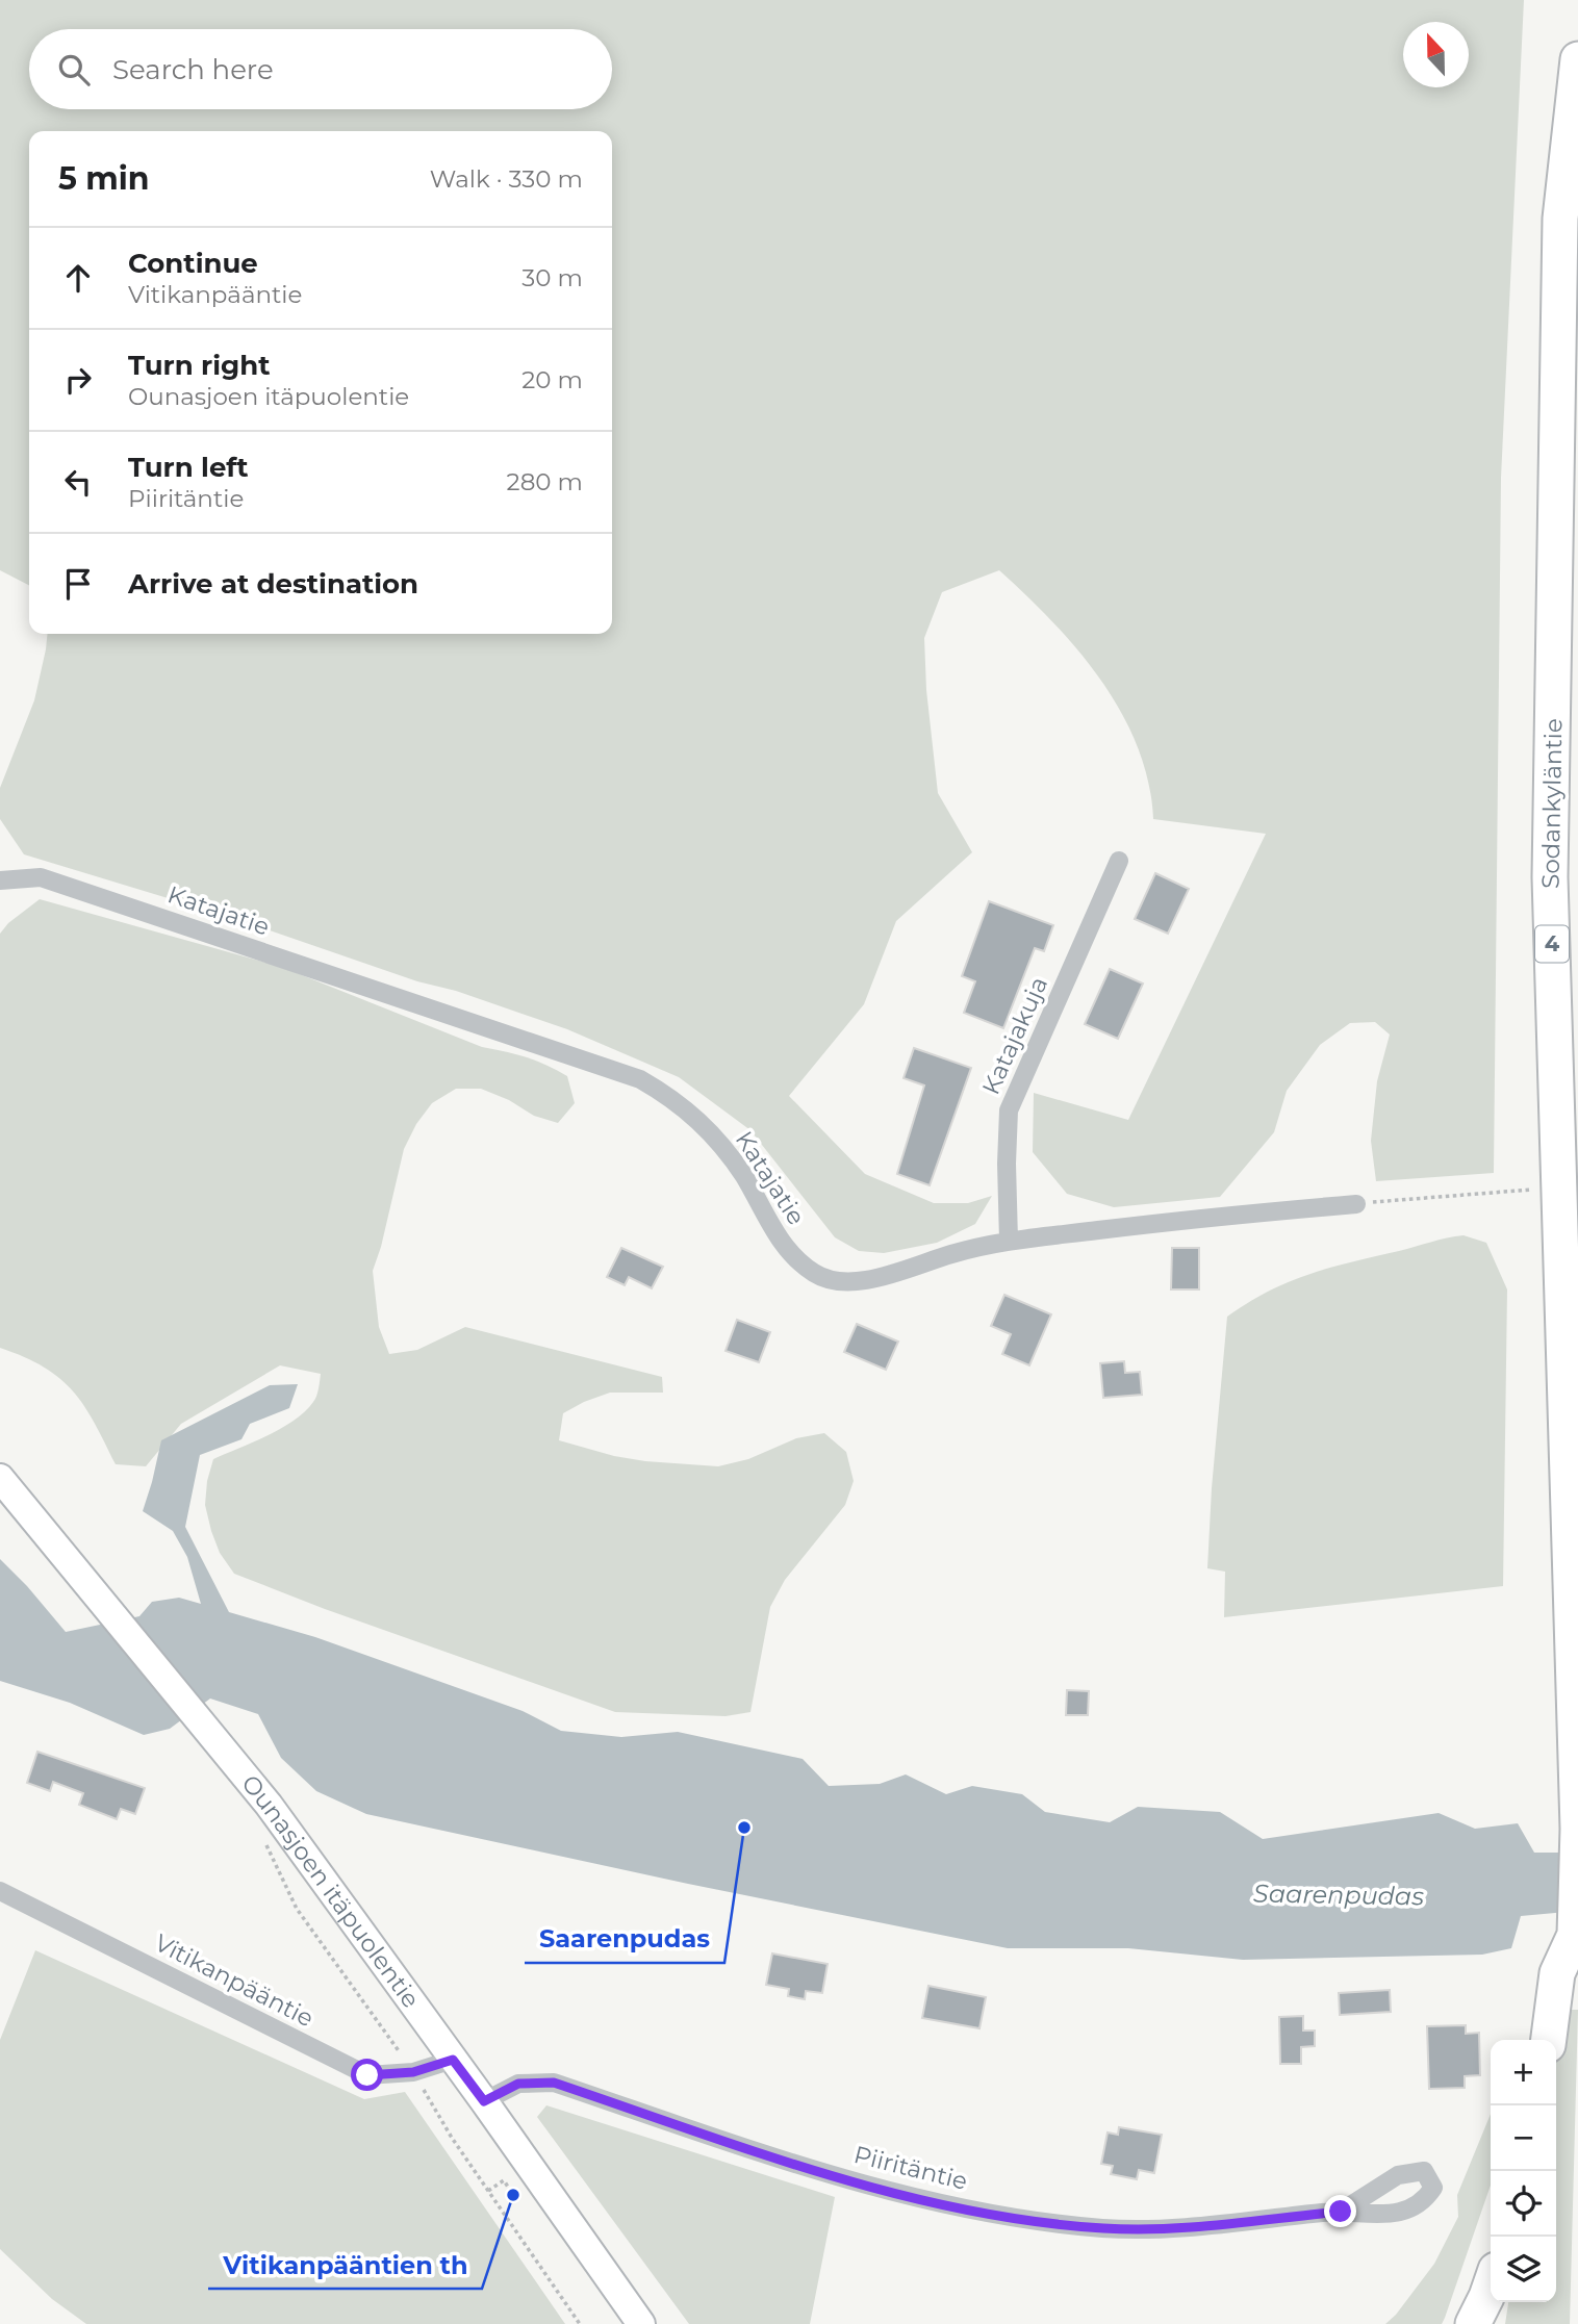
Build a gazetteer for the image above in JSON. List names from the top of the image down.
{
  "streets": {
    "highway": ["Sodankyläntie", "4"],
    "main road": ["Ounasjoen itäpuolentie"],
    "street": [
      "Katajatie",
      "Katajakuja",
      "Vitikanpääntie",
      "Piiritäntie"
    ]
  },
  "crossings": [
    ["Katajatie", "Katajakuja"],
    ["Ounasjoen itäpuolentie", "Vitikanpääntie"],
    ["Ounasjoen itäpuolentie", "Piiritäntie"]
  ],
  "water": ["Saarenpudas"],
  "places": ["Saarenpudas", "Vitikanpääntien th"],
  "north": "top",
  "page": {
    "search": "Search here",
    "heading": ["5 min", "Walk · 330 m"],
    "list": [
      ["Continue", "Vitikanpääntie", "30 m"],
      ["Turn right", "Ounasjoen itäpuolentie", "20 m"],
      ["Turn left", "Piiritäntie", "280 m"],
      "Arrive at destination"
    ],
    "map_buttons": ["+", "−"]
  }
}
